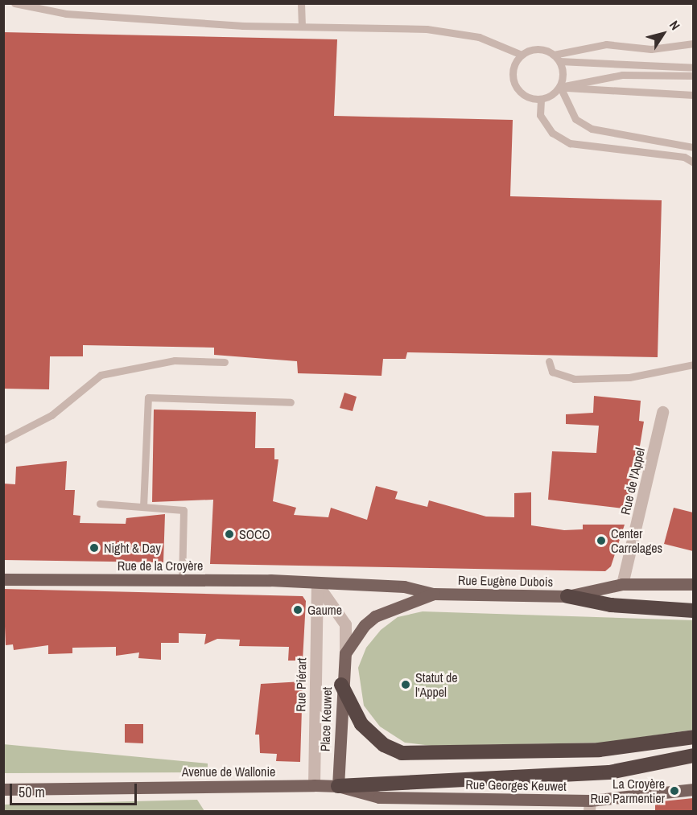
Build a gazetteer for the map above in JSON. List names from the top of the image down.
{
  "streets": {
    "main road": [
      "Rue de la Croyère",
      "Rue Eugène Dubois",
      "Place Keuwet",
      "Avenue de Wallonie",
      "Rue Georges Keuwet"
    ],
    "street": ["Rue de l'Appel", "Rue Piérart"]
  },
  "crossings": [
    ["Rue de l'Appel", "Rue Eugène Dubois"],
    ["Rue de la Croyère", "Rue Eugène Dubois"],
    ["Rue de la Croyère", "Rue Piérart"],
    ["Rue de la Croyère", "Place Keuwet"],
    ["Rue Eugène Dubois", "Rue Piérart"],
    ["Rue Eugène Dubois", "Place Keuwet"],
    ["Rue Piérart", "Place Keuwet"],
    ["Rue Piérart", "Avenue de Wallonie"],
    ["Place Keuwet", "Avenue de Wallonie"],
    ["Place Keuwet", "Rue Georges Keuwet"],
    ["Avenue de Wallonie", "Rue Georges Keuwet"]
  ],
  "places": [
    "SOCO",
    "Center Carrelages",
    "Night & Day",
    "Gaume",
    "Statut de l'Appel",
    "La Croyère Rue Parmentier"
  ],
  "scale_bar": "50 m",
  "north": "top right"
}
